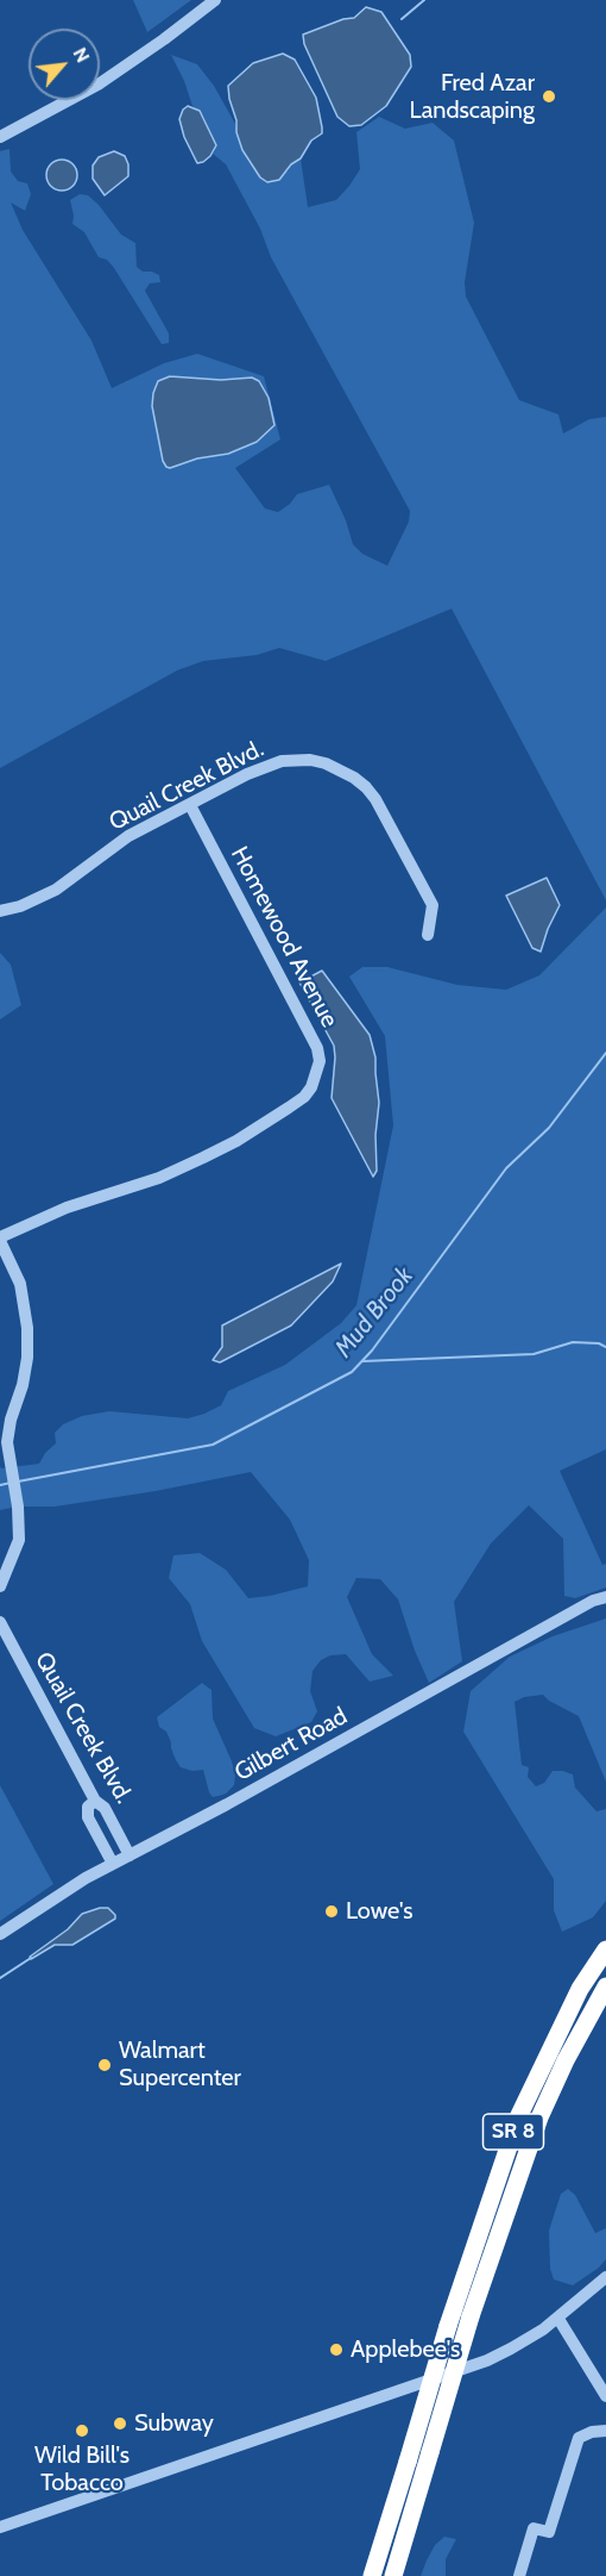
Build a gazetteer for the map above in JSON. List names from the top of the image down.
{
  "streets": {
    "highway": ["SR 8"],
    "street": ["Quail Creek Blvd.", "Homewood Avenue", "Gilbert Road"]
  },
  "crossings": [
    ["Quail Creek Blvd.", "Homewood Avenue"],
    ["Quail Creek Blvd.", "Gilbert Road"]
  ],
  "water": ["Mud Brook"],
  "places": [
    "Fred Azar Landscaping",
    "Lowe's",
    "Walmart Supercenter",
    "Applebee's",
    "Subway",
    "Wild Bill's Tobacco"
  ],
  "north": "top right"
}
